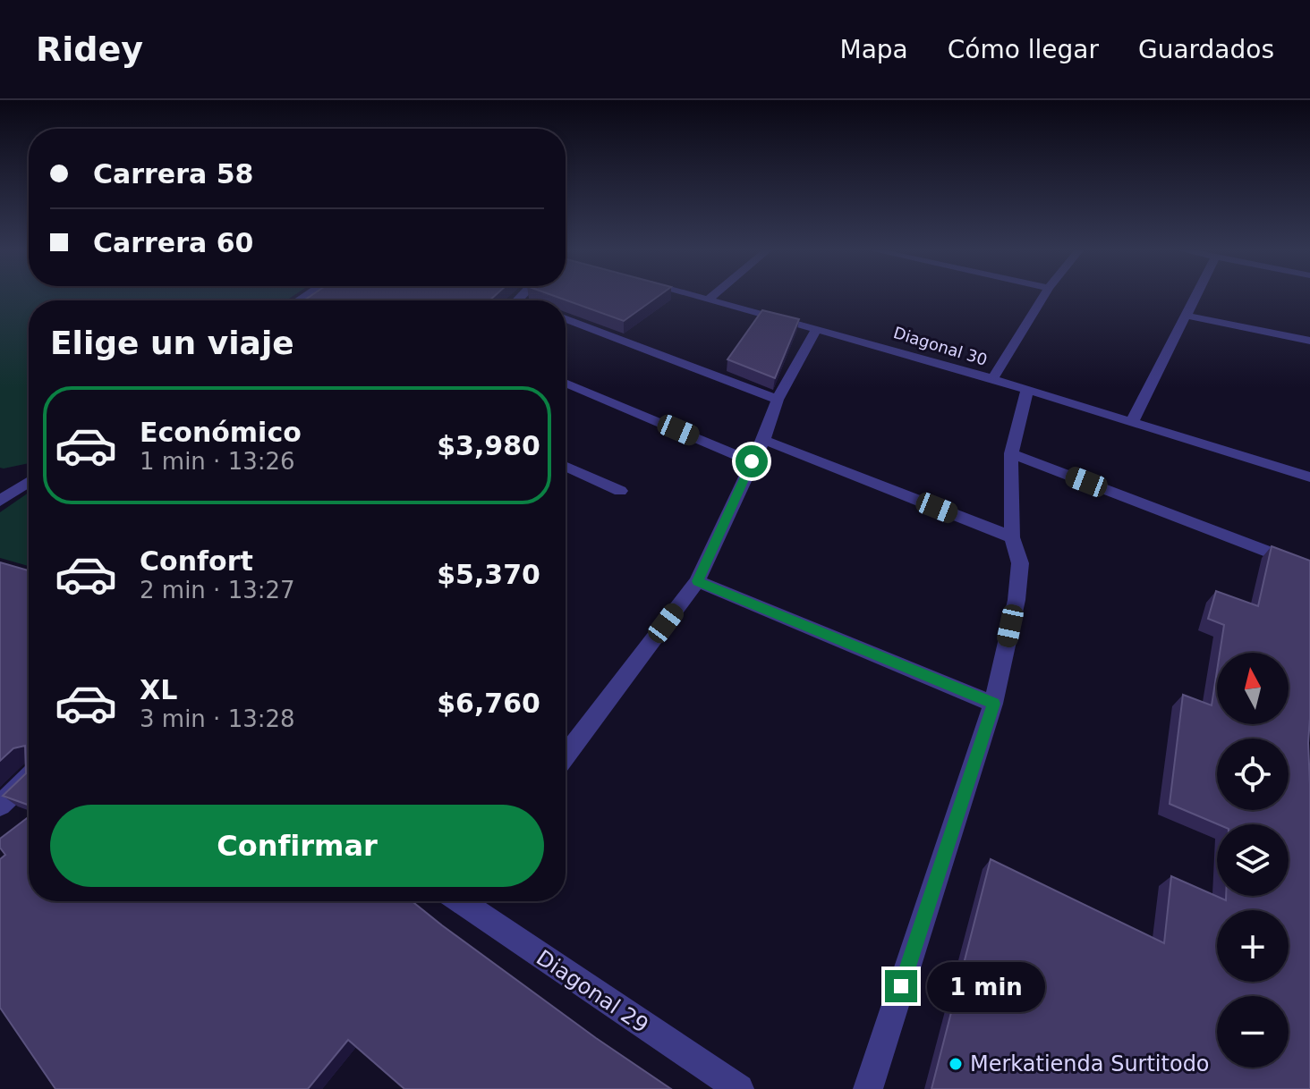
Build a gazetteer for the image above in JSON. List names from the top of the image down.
{
  "streets": {
    "street": ["Diagonal 30", "Diagonal 29"]
  },
  "places": ["Merkatienda Surtitodo"],
  "north": "top",
  "page": {
    "header": "Ridey",
    "nav": ["Mapa", "Cómo llegar", "Guardados"],
    "banner": ["Carrera 58", "Carrera 60"],
    "heading": "Elige un viaje",
    "list": [
      {
        "name": "Económico",
        "note": "1 min · 13:26",
        "value": "$3,980"
      },
      {
        "name": "Confort",
        "note": "2 min · 13:27",
        "value": "$5,370"
      },
      {
        "name": "XL",
        "note": "3 min · 13:28",
        "value": "$6,760"
      }
    ],
    "map_buttons": ["+", "−"],
    "buttons": "Confirmar",
    "bubble": "1 min"
  }
}
